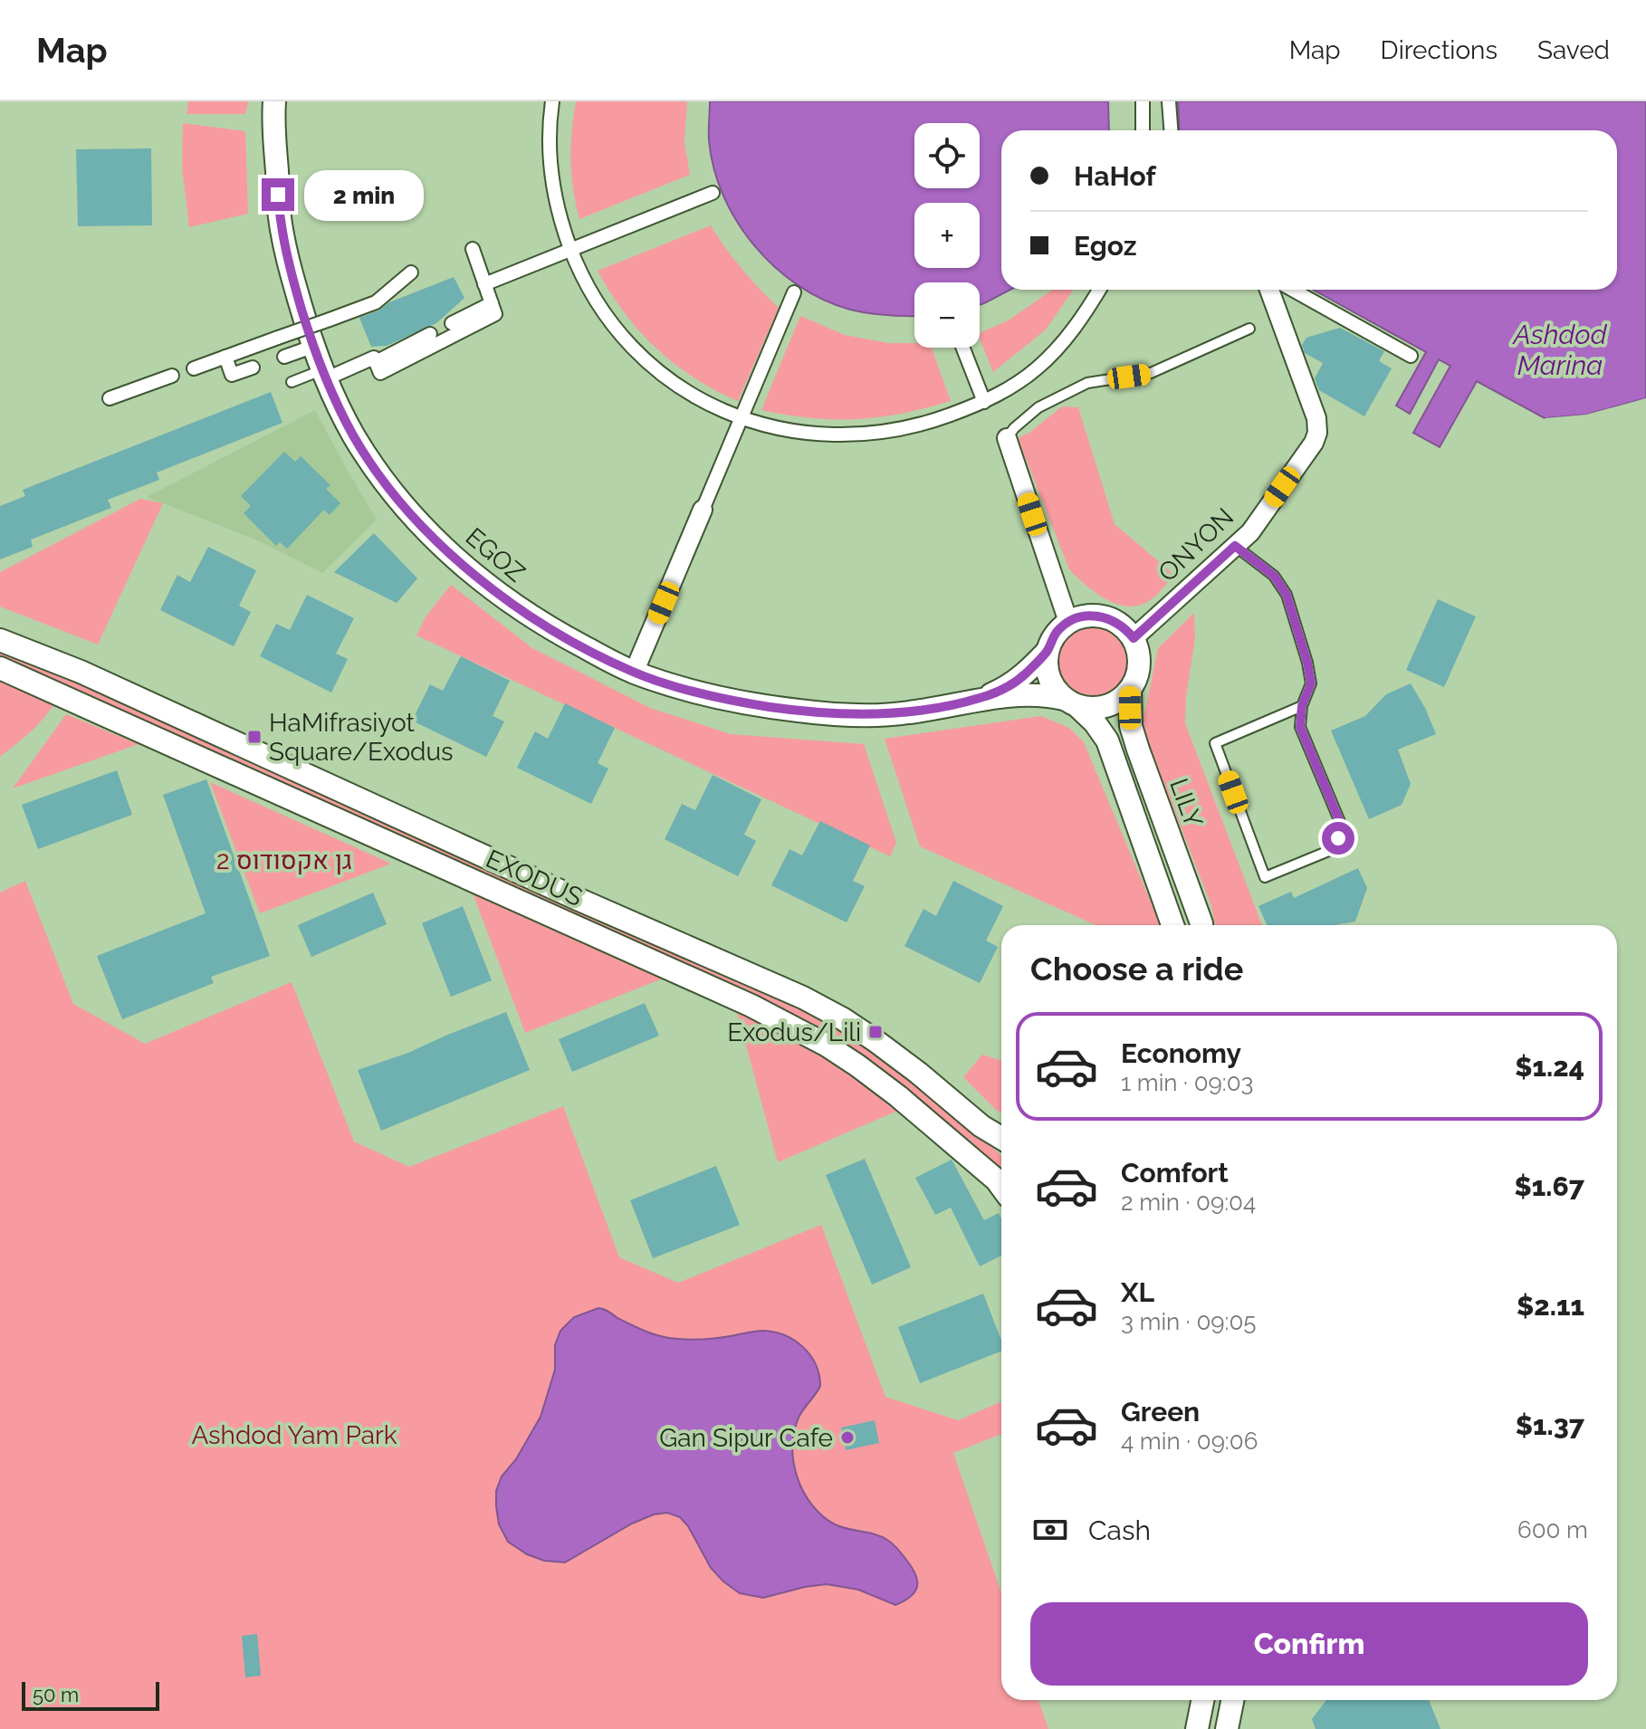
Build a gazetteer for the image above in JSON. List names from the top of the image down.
{
  "streets": {
    "street": [
      "ONYON",
      "EGOZ",
      "LILY",
      "EXODUS"
    ]
  },
  "crossings": [
    ["ONYON", "EGOZ"],
    ["ONYON", "LILY"],
    ["EGOZ", "LILY"]
  ],
  "water": ["Ashdod Marina"],
  "parks": ["גן אקסודוס 2", "Ashdod Yam Park"],
  "places": {
    "transit": ["HaMifrasiyot Square/Exodus", "Exodus/Lili"],
    "other": ["Gan Sipur Cafe"]
  },
  "scale_bar": "50 m",
  "page": {
    "header": "Map",
    "nav": ["Map", "Directions", "Saved"],
    "map_buttons": ["+", "−"],
    "banner": ["HaHof", "Egoz"],
    "bubble": "2 min",
    "heading": "Choose a ride",
    "list": [
      {
        "name": "Economy",
        "note": "1 min · 09:03",
        "value": "$1.24"
      },
      {
        "name": "Comfort",
        "note": "2 min · 09:04",
        "value": "$1.67"
      },
      {
        "name": "XL",
        "note": "3 min · 09:05",
        "value": "$2.11"
      },
      {
        "name": "Green",
        "note": "4 min · 09:06",
        "value": "$1.37"
      }
    ],
    "pay": ["Cash", "600 m"],
    "buttons": "Confirm",
    "scale": "50 m"
  }
}
